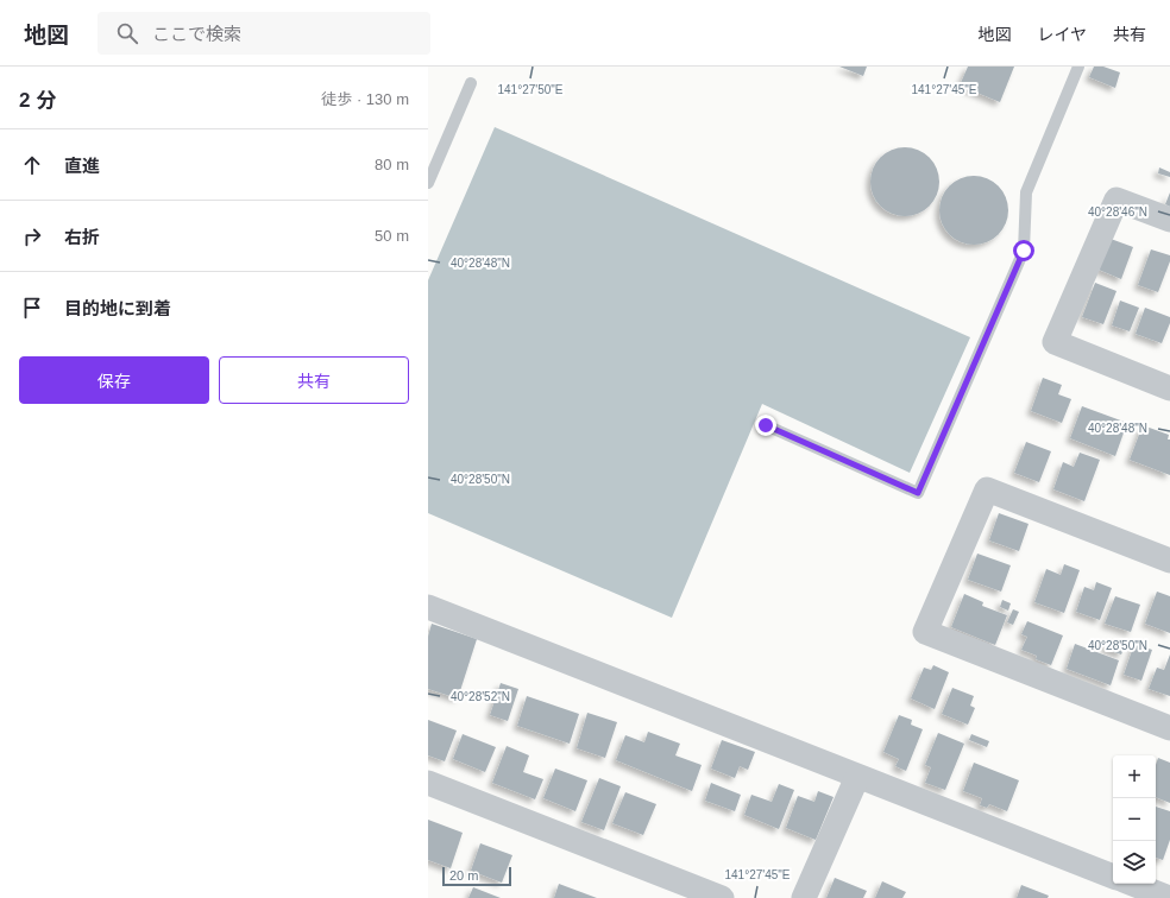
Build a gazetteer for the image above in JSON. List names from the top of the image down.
{
  "scale_bar": "20 m",
  "page": {
    "header": "地図",
    "search": "ここで検索",
    "nav": ["地図", "レイヤ", "共有"],
    "heading": ["2 分", "徒歩 · 130 m"],
    "list": [
      ["直進", "80 m"],
      ["右折", "50 m"],
      "目的地に到着"
    ],
    "buttons": ["保存", "共有"],
    "map_buttons": ["+", "−"],
    "scale": "20 m"
  },
  "coordinates": [
    "141°27'50\"E",
    "141°27'45\"E",
    "40°28'46\"N",
    "40°28'48\"N",
    "40°28'50\"N",
    "40°28'52\"N"
  ]
}
